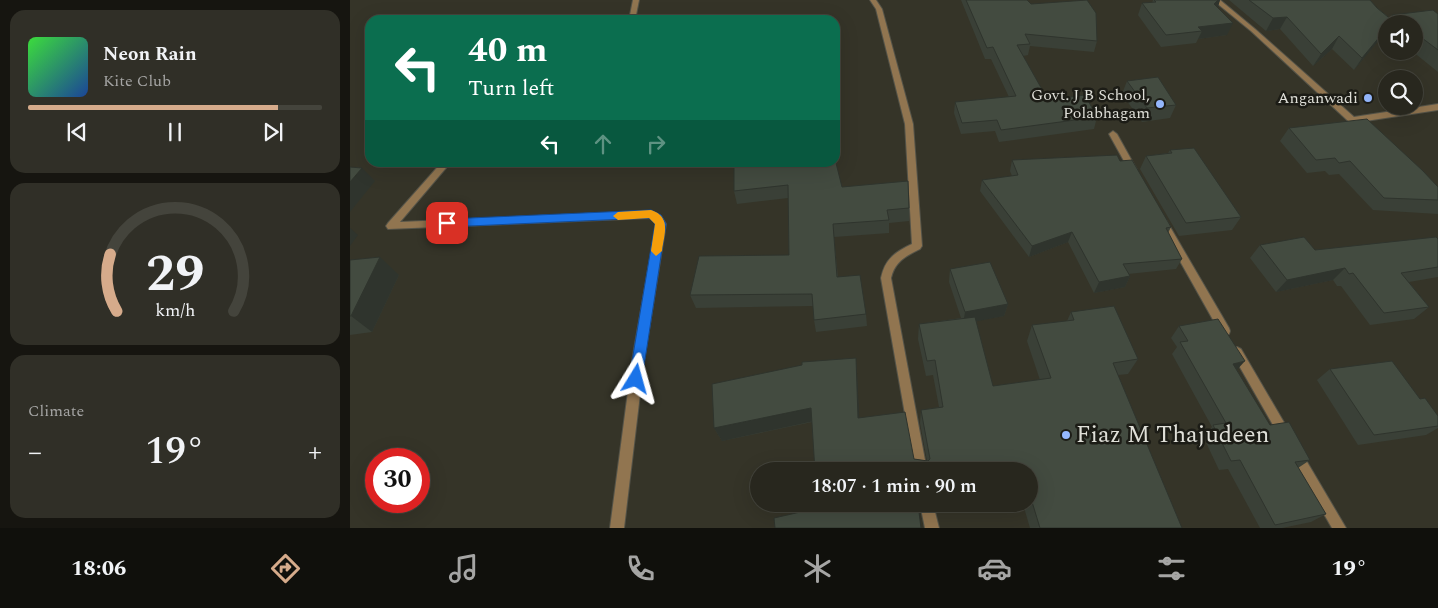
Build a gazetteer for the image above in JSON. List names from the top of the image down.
{
  "places": ["Anganwadi", "Govt. J B School, Polabhagam", "Fiaz M Thajudeen"],
  "page": {
    "turn": ["40 m", "Turn left"],
    "song": ["Neon Rain", "Kite Club"],
    "tile": "Climate",
    "heat": ["−", "19°", "+"],
    "limit": "30",
    "trip": "18:07 · 1 min · 90 m",
    "tabs": ["18:06", "19°"],
    "gauge": ["29", "km/h"]
  }
}
